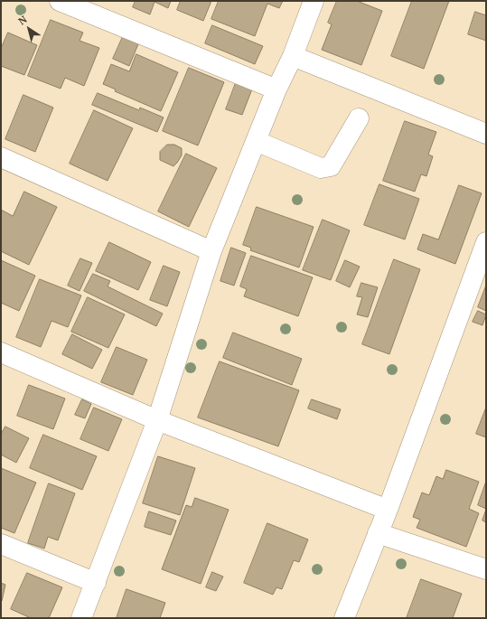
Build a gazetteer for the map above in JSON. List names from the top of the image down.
{
  "north": "top left"
}
